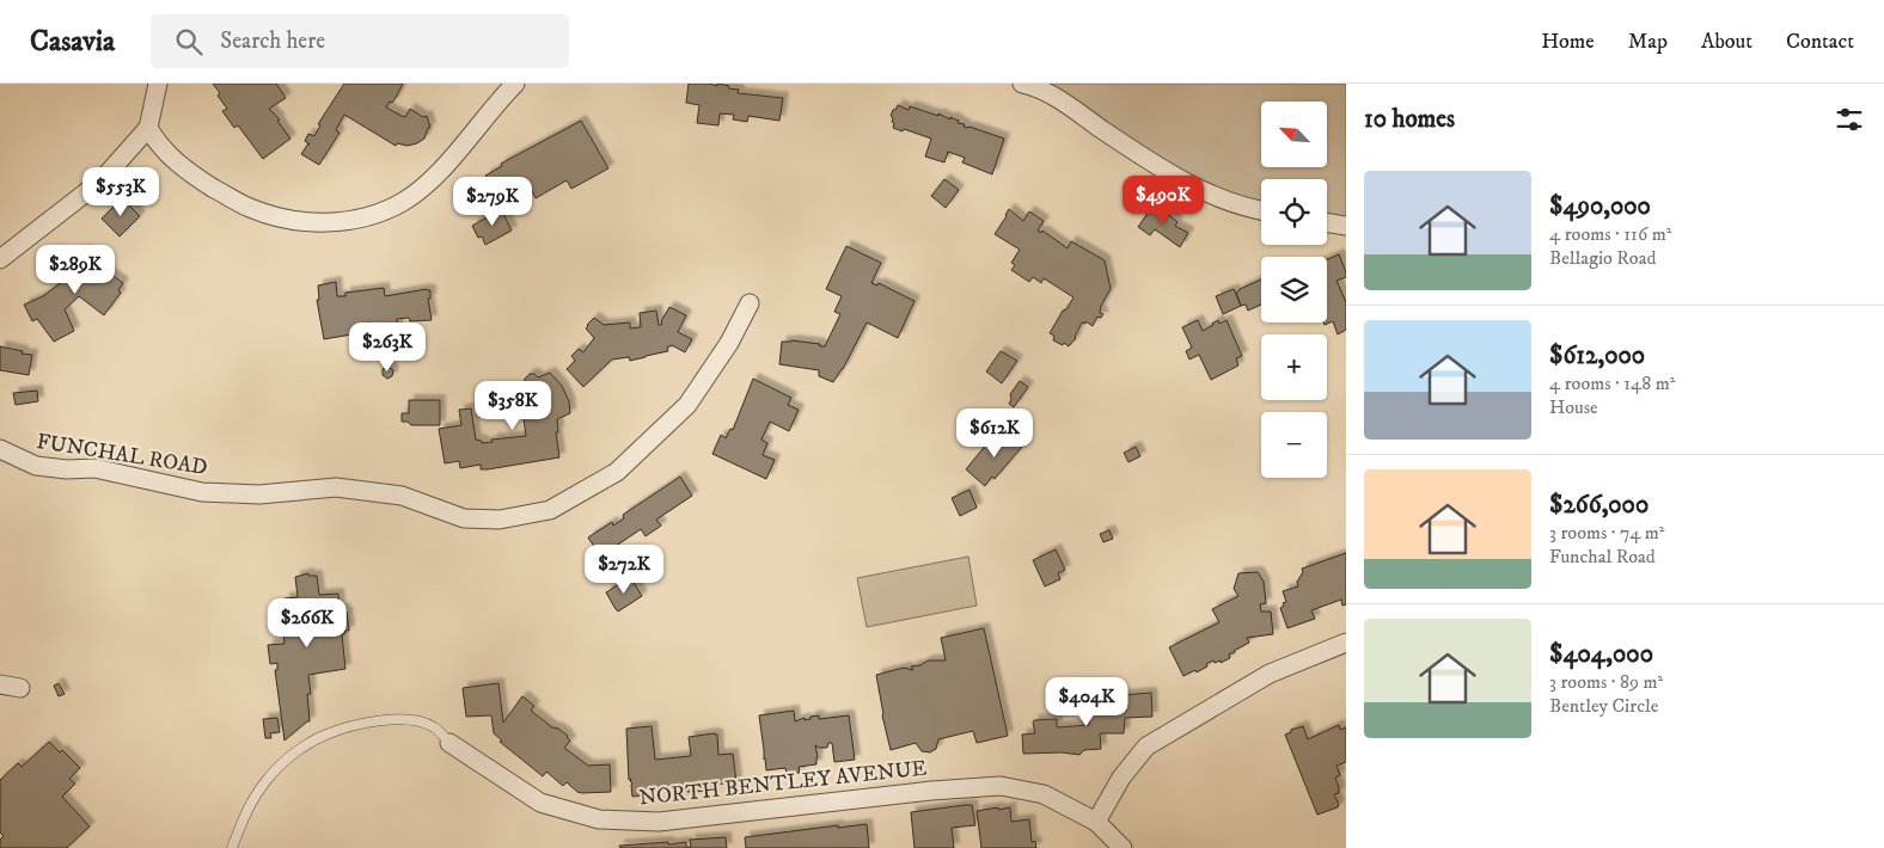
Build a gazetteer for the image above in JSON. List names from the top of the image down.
{
  "streets": {
    "street": ["FUNCHAL ROAD", "NORTH BENTLEY AVENUE"]
  },
  "north": "top left",
  "page": {
    "header": "Casavia",
    "search": "Search here",
    "nav": [
      "Home",
      "Map",
      "About",
      "Contact"
    ],
    "heading": "10 homes",
    "map_buttons": ["+", "−"],
    "list": [
      {
        "name": "$490,000",
        "note": "4 rooms · 116 m² · Bellagio Road"
      },
      {
        "name": "$612,000",
        "note": "4 rooms · 148 m² · House"
      },
      {
        "name": "$266,000",
        "note": "3 rooms · 74 m² · Funchal Road"
      },
      {
        "name": "$404,000",
        "note": "3 rooms · 89 m² · Bentley Circle"
      }
    ],
    "price": [
      "$553K",
      "$490K",
      "$279K",
      "$289K",
      "$263K",
      "$358K",
      "$612K",
      "$272K",
      "$266K",
      "$404K"
    ]
  }
}
